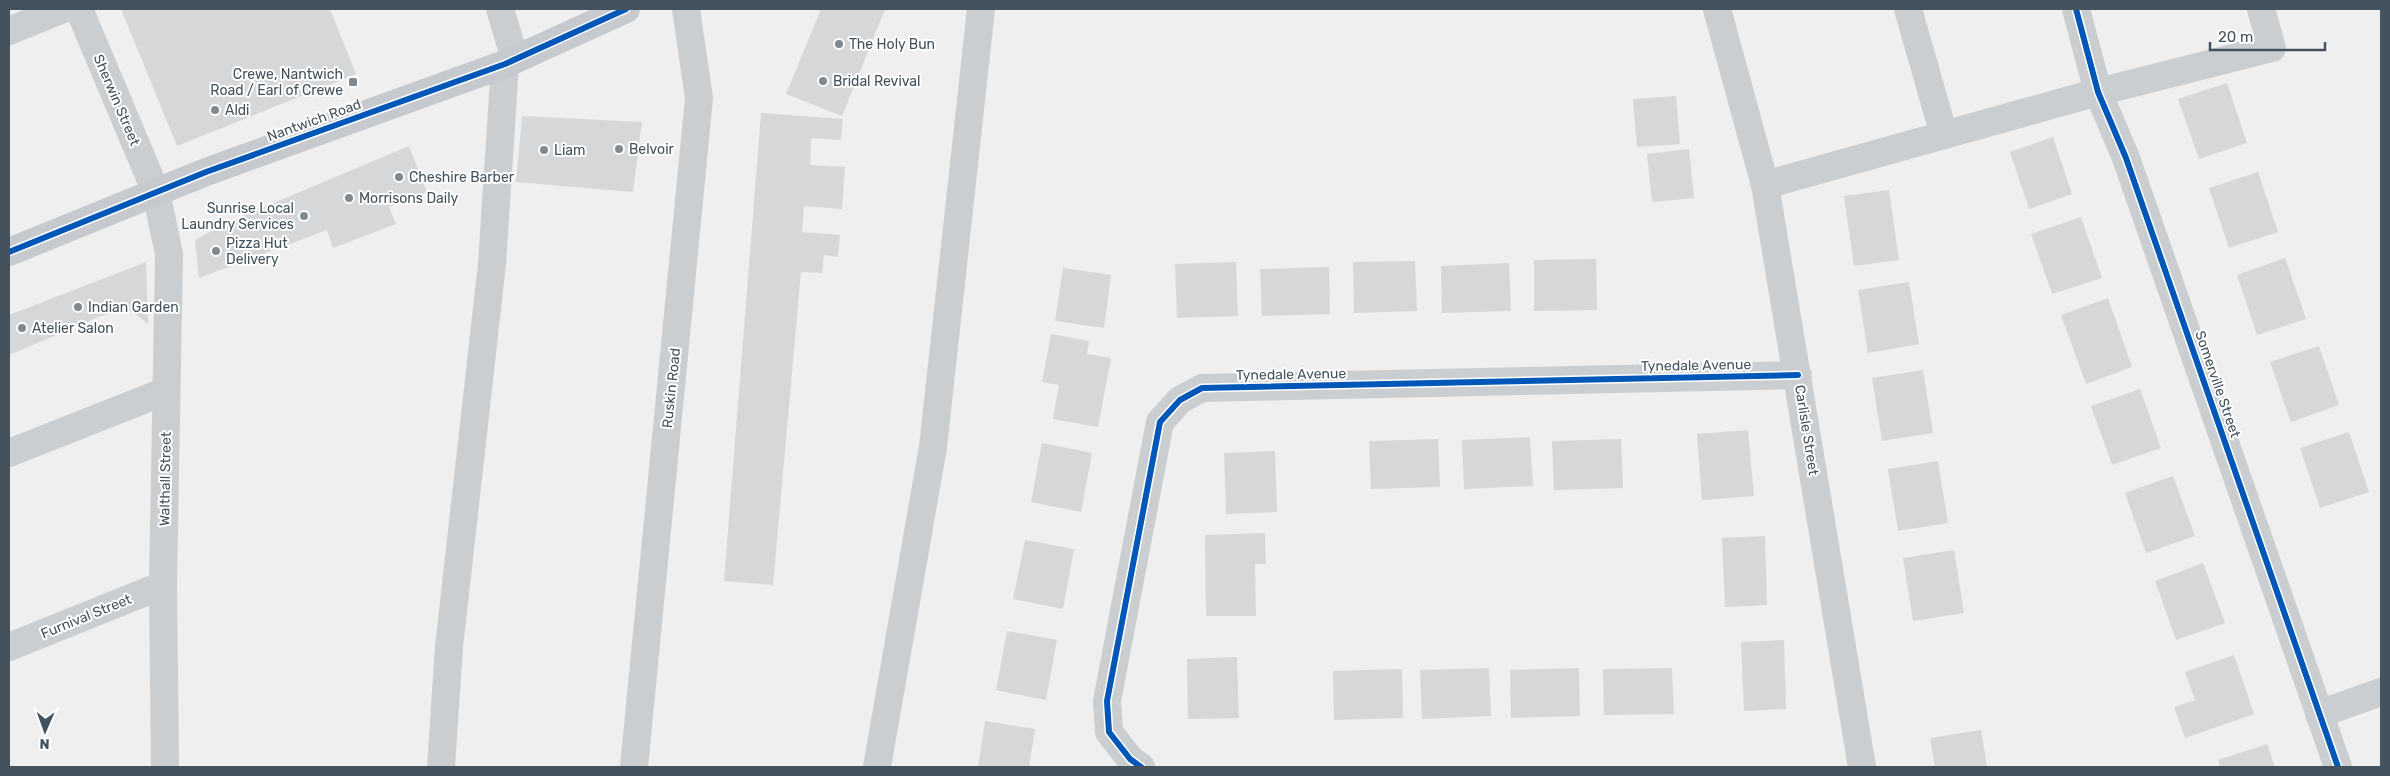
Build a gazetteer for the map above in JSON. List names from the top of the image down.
{
  "streets": {
    "main road": ["Nantwich Road"],
    "street": [
      "Sherwin Street",
      "Tynedale Avenue",
      "Somerville Street",
      "Ruskin Road",
      "Carlisle Street",
      "Walthall Street",
      "Furnival Street"
    ]
  },
  "crossings": [
    ["Sherwin Street", "Nantwich Road"],
    ["Sherwin Street", "Walthall Street"],
    ["Nantwich Road", "Walthall Street"],
    ["Tynedale Avenue", "Carlisle Street"],
    ["Walthall Street", "Furnival Street"]
  ],
  "places": {
    "other": [
      "The Holy Bun",
      "Bridal Revival",
      "Aldi",
      "Belvoir",
      "Liam",
      "Cheshire Barber",
      "Morrisons Daily",
      "Sunrise Local Laundry Services",
      "Pizza Hut Delivery",
      "Indian Garden",
      "Atelier Salon"
    ],
    "transit": ["Crewe, Nantwich Road / Earl of Crewe"]
  },
  "scale_bar": "20 m",
  "north": "bottom"
}
